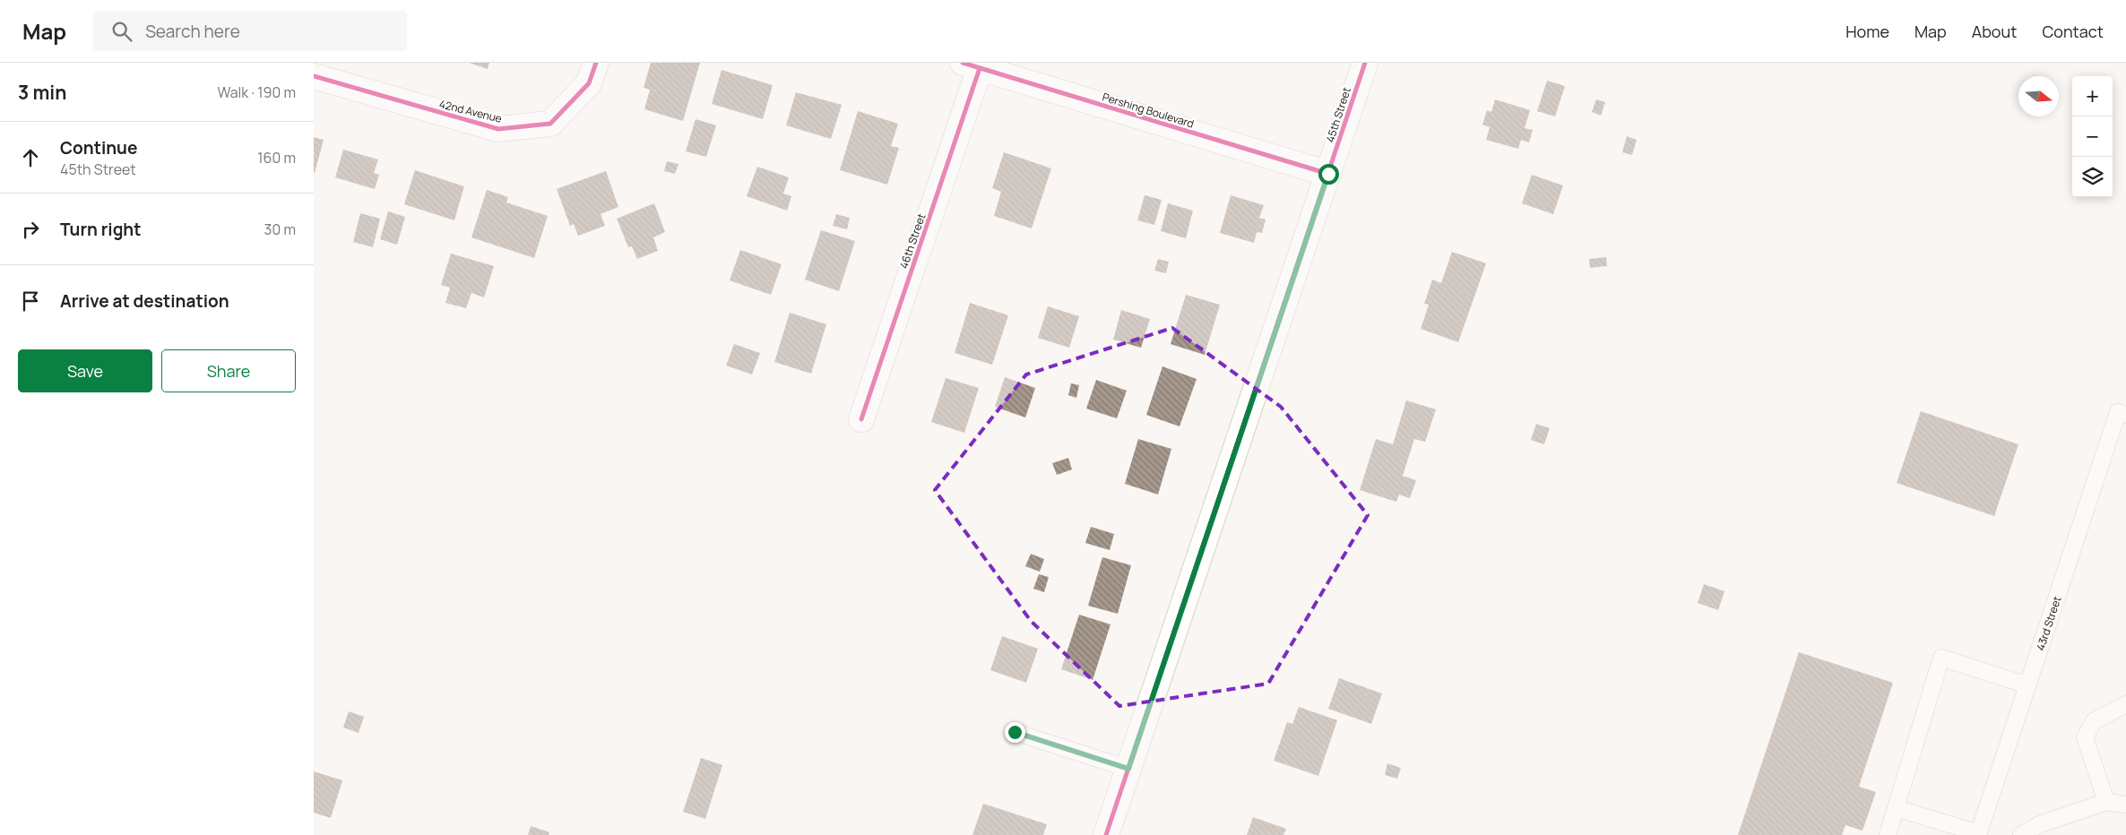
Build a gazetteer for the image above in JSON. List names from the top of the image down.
{
  "streets": {
    "street": [
      "Pershing Boulevard",
      "42nd Avenue",
      "45th Street",
      "46th Street"
    ],
    "lane": ["43rd Street"]
  },
  "crossings": [
    ["Pershing Boulevard", "45th Street"],
    ["Pershing Boulevard", "46th Street"]
  ],
  "north": "right",
  "page": {
    "header": "Map",
    "search": "Search here",
    "nav": [
      "Home",
      "Map",
      "About",
      "Contact"
    ],
    "heading": ["3 min", "Walk · 190 m"],
    "map_buttons": ["+", "−"],
    "list": [
      ["Continue", "45th Street", "160 m"],
      ["Turn right", "30 m"],
      "Arrive at destination"
    ],
    "buttons": ["Save", "Share"]
  }
}
